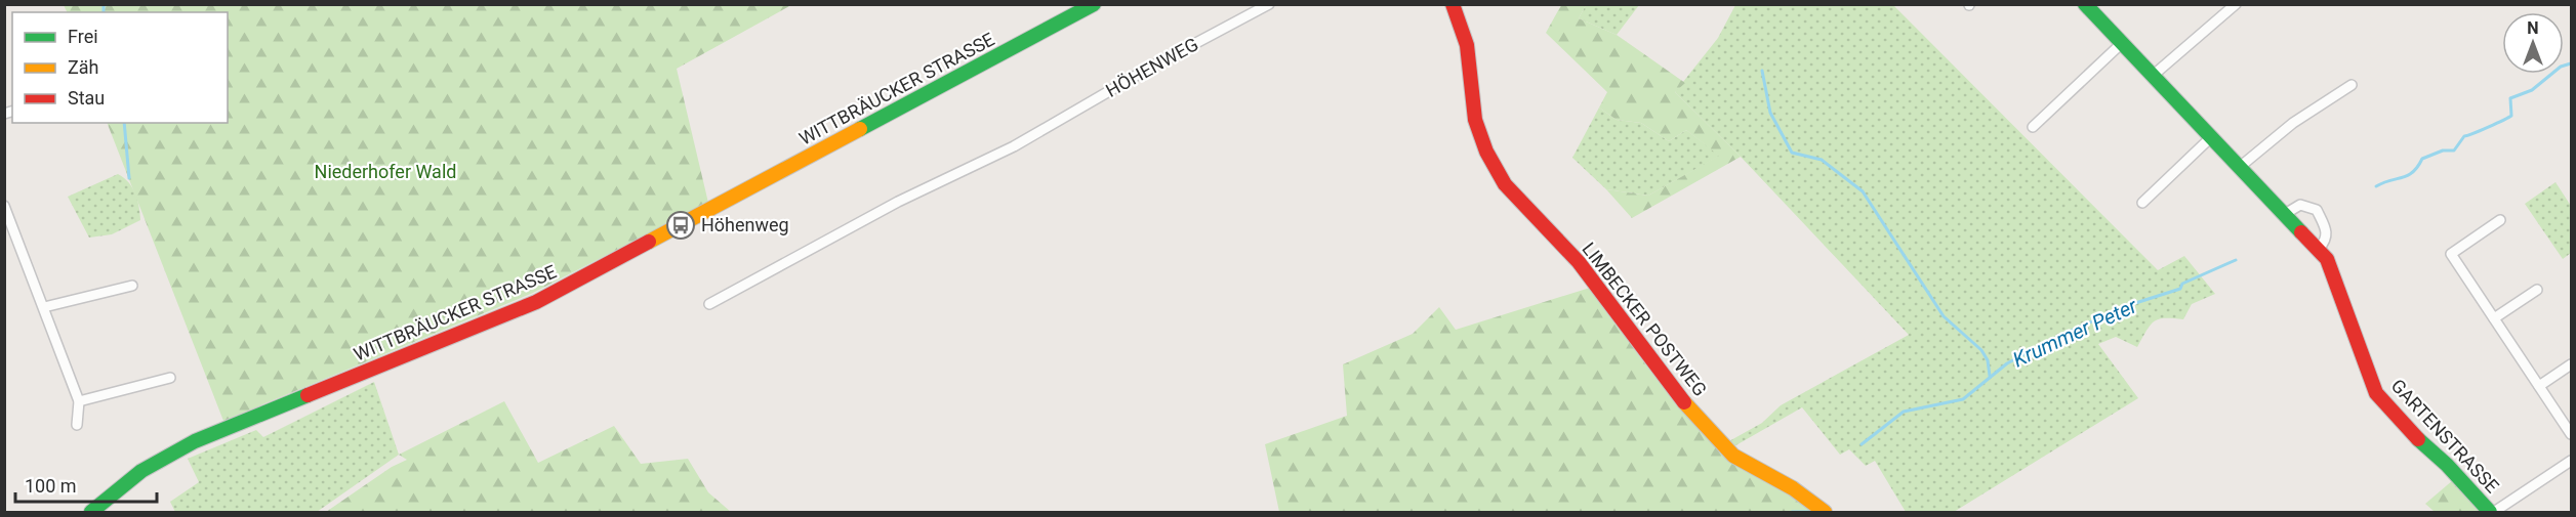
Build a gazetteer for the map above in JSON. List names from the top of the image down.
{
  "streets": {
    "street": [
      "HÖHENWEG",
      "WITTBRÄUCKER STRASSE",
      "LIMBECKER POSTWEG",
      "GARTENSTRASSE"
    ]
  },
  "water": ["Krummer Peter"],
  "parks": ["Niederhofer Wald"],
  "places": {
    "bus stop": ["Höhenweg"]
  },
  "legend": ["Frei", "Zäh", "Stau"],
  "scale_bar": "100 m",
  "north": "top"
}
